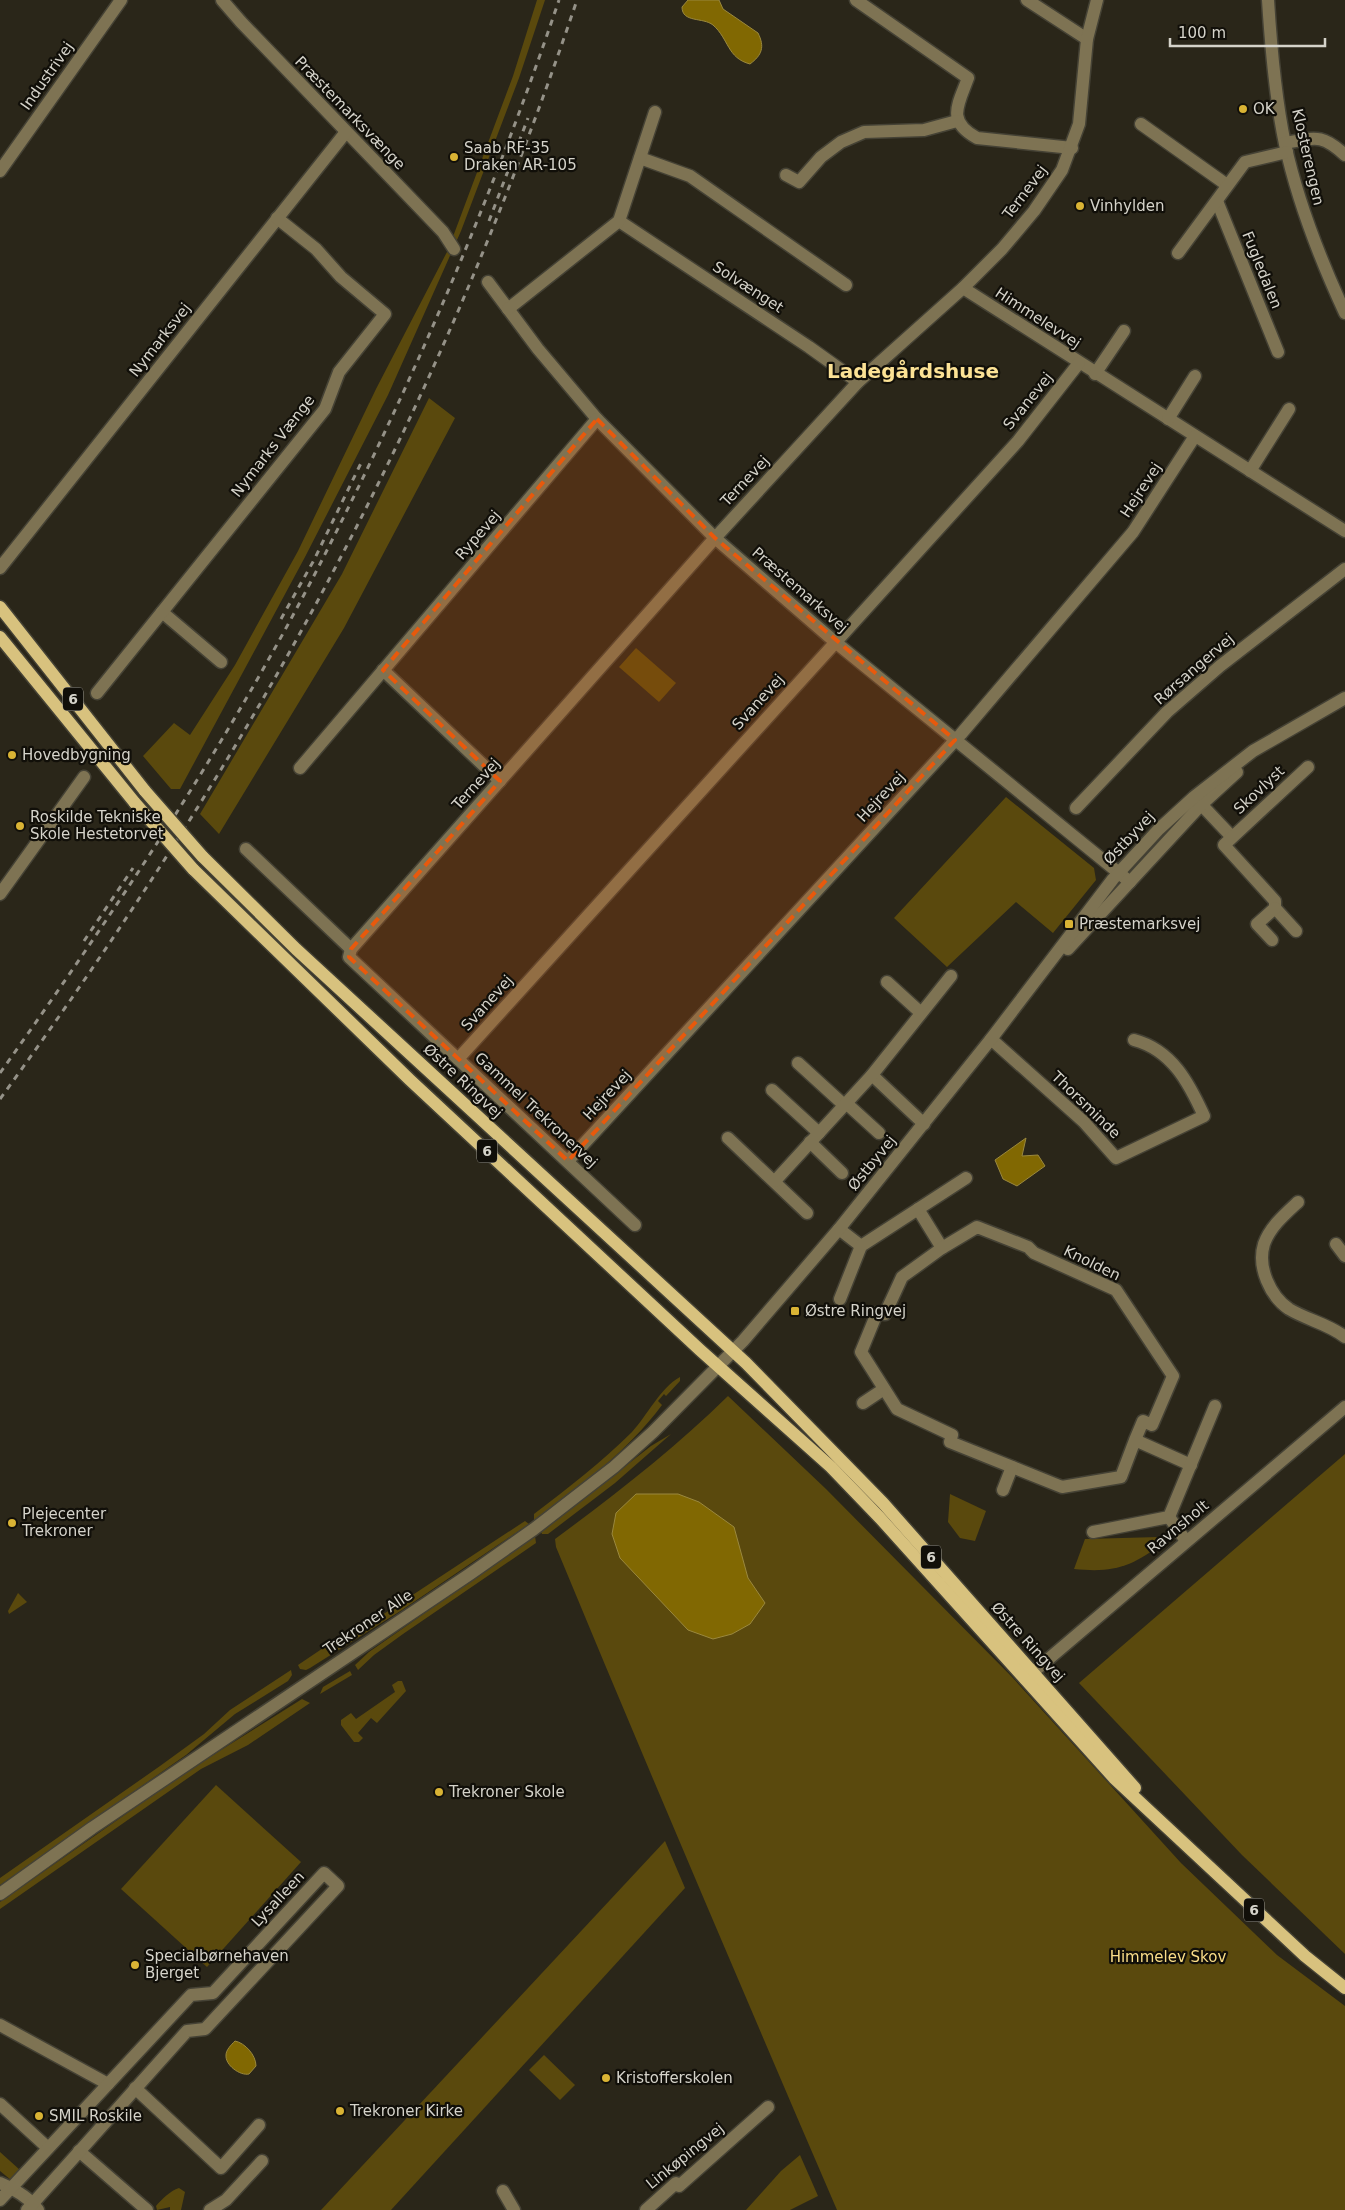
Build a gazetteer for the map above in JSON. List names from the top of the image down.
{
  "streets": {
    "main road": ["6", "Østre Ringvej"],
    "street": [
      "Industrivej",
      "Præstemarksvænge",
      "Klosterengen",
      "Ternevej",
      "Fugledalen",
      "Solvænget",
      "Himmelevvej",
      "Nymarksvej",
      "Svanevej",
      "Nymarks Vænge",
      "Hejrevej",
      "Rypevej",
      "Præstemarksvej",
      "Rørsangervej",
      "Skovlyst",
      "Østbyvej",
      "Thorsminde",
      "Gammel Trekronervej",
      "Knolden",
      "Ravnsholt",
      "Trekroner Alle",
      "Lysalleen",
      "Linkøpingvej"
    ]
  },
  "crossings": [
    ["Præstemarksvænge", "Nymarksvej"],
    ["Ternevej", "Solvænget"],
    ["Ternevej", "Himmelevvej"],
    ["Ternevej", "Præstemarksvej"],
    ["Ternevej", "Gammel Trekronervej"],
    ["Himmelevvej", "Svanevej"],
    ["Himmelevvej", "Hejrevej"],
    ["Nymarksvej", "Nymarks Vænge"],
    ["Svanevej", "Præstemarksvej"],
    ["Svanevej", "Gammel Trekronervej"],
    ["Hejrevej", "Præstemarksvej"],
    ["Hejrevej", "Gammel Trekronervej"],
    ["Rypevej", "Præstemarksvej"],
    ["Præstemarksvej", "Østbyvej"],
    ["Skovlyst", "Østbyvej"],
    ["Østbyvej", "Østre Ringvej"],
    ["Østbyvej", "Thorsminde"],
    ["Østbyvej", "Trekroner Alle"],
    ["Østre Ringvej", "Ravnsholt"],
    ["Østre Ringvej", "Trekroner Alle"]
  ],
  "districts": ["Ladegårdshuse"],
  "parks": ["Himmelev Skov"],
  "places": {
    "other": [
      "OK",
      "Saab RF-35 Draken AR-105",
      "Vinhylden",
      "Hovedbygning",
      "Roskilde Tekniske Skole Hestetorvet",
      "Plejecenter Trekroner",
      "Trekroner Skole",
      "Specialbørnehaven Bjerget",
      "Kristofferskolen",
      "Trekroner Kirke",
      "SMIL Roskile"
    ],
    "transit": ["Præstemarksvej", "Østre Ringvej"]
  },
  "scale_bar": "100 m"
}
